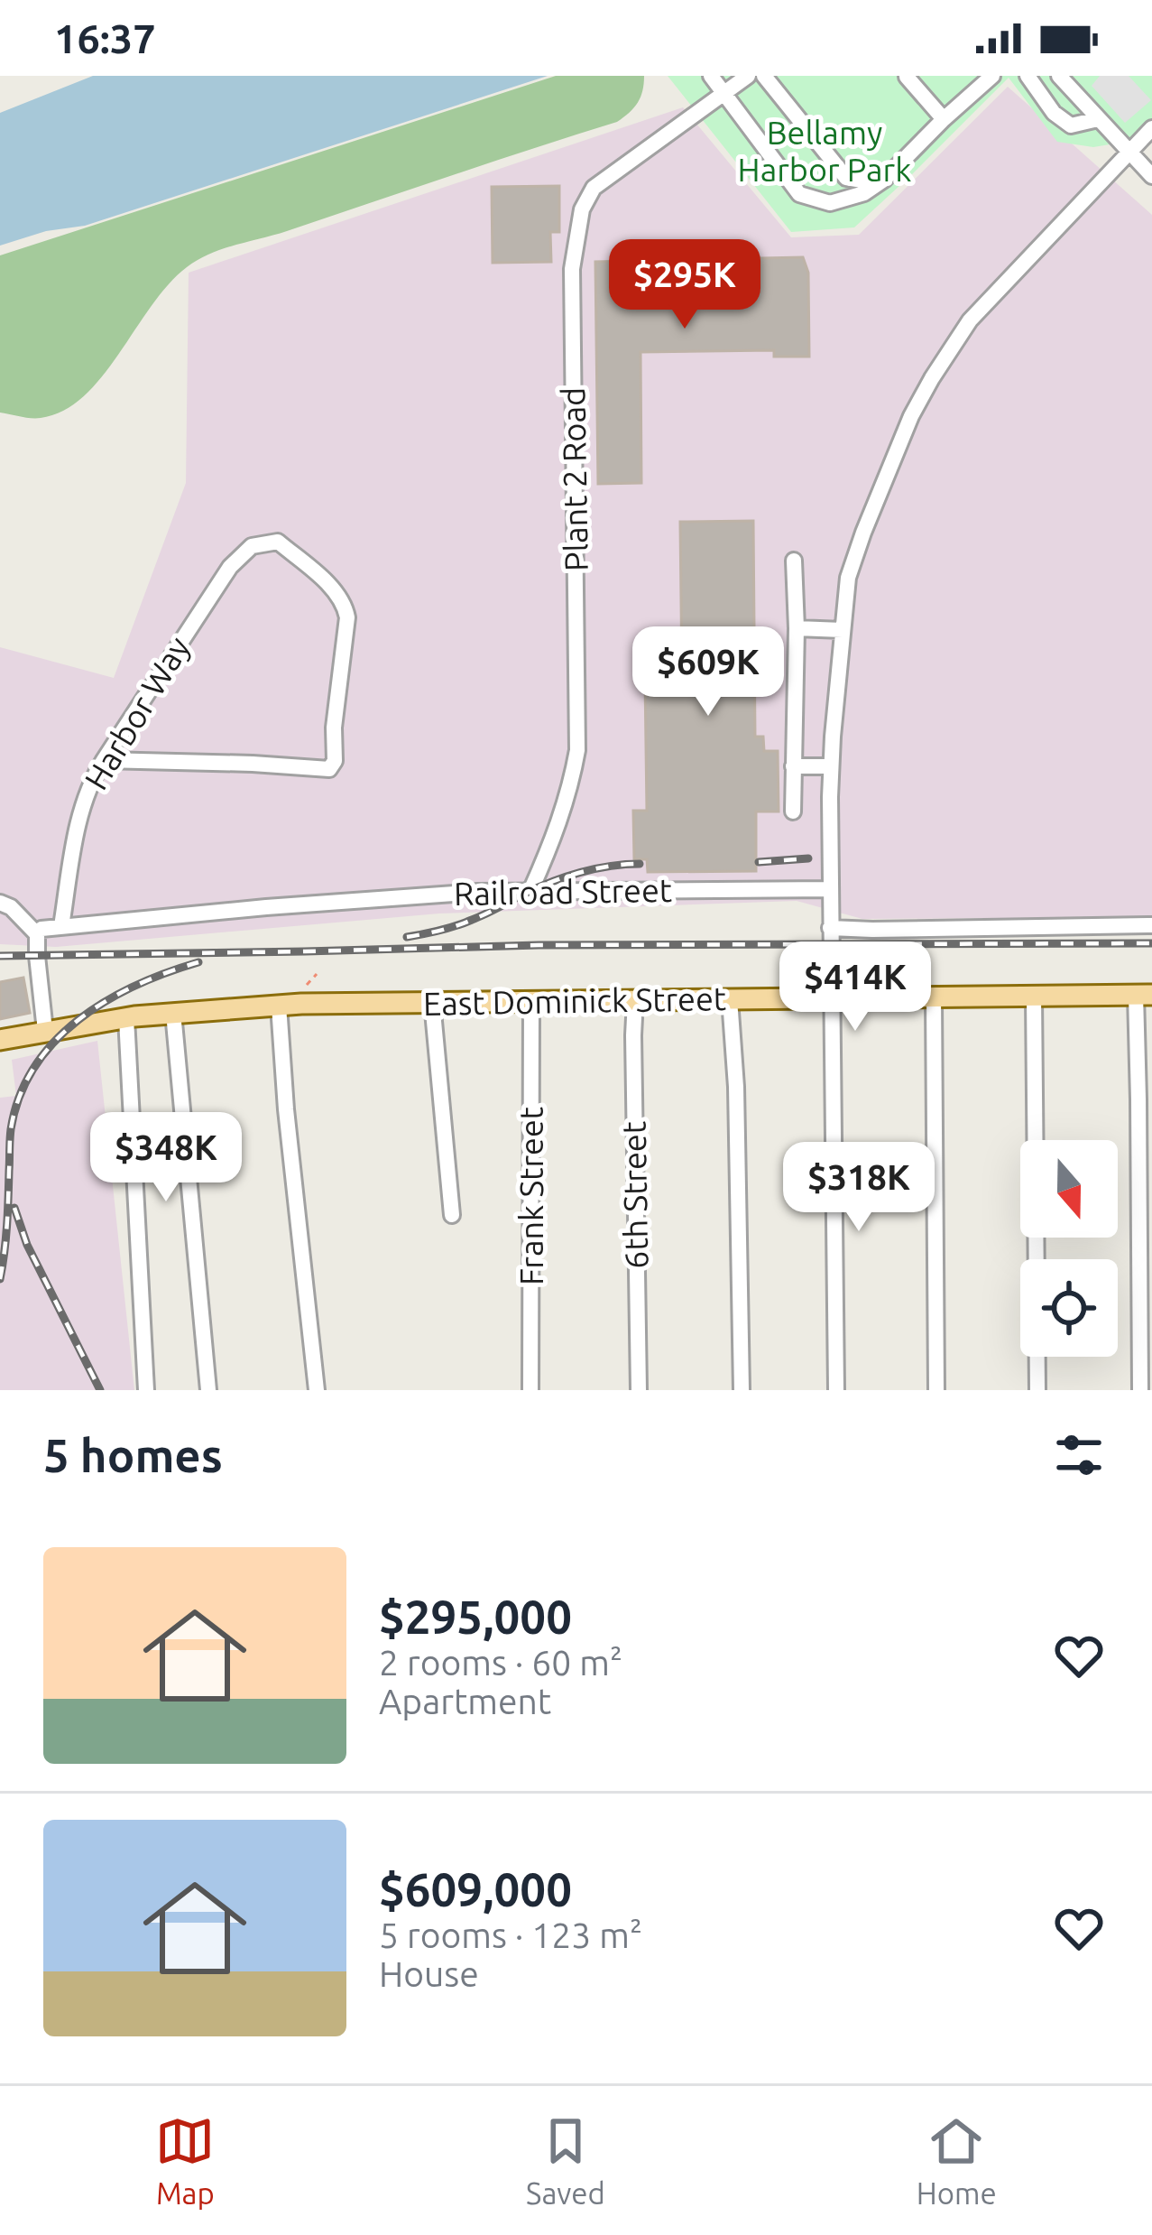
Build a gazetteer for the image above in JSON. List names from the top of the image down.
{
  "streets": {
    "main road": ["East Dominick Street"],
    "street": [
      "Plant 2 Road",
      "Harbor Way",
      "Railroad Street",
      "6th Street",
      "Frank Street"
    ]
  },
  "crossings": [
    ["Plant 2 Road", "Railroad Street"],
    ["Harbor Way", "Railroad Street"],
    ["East Dominick Street", "6th Street"],
    ["East Dominick Street", "Frank Street"]
  ],
  "parks": ["Bellamy Harbor Park"],
  "north": "bottom",
  "page": {
    "status": "16:37",
    "price": [
      "$295K",
      "$609K",
      "$414K",
      "$348K",
      "$318K"
    ],
    "heading": "5 homes",
    "list": [
      {
        "name": "$295,000",
        "note": "2 rooms · 60 m² · Apartment"
      },
      {
        "name": "$609,000",
        "note": "5 rooms · 123 m² · House"
      }
    ],
    "tabs": ["Map", "Saved", "Home"]
  }
}
